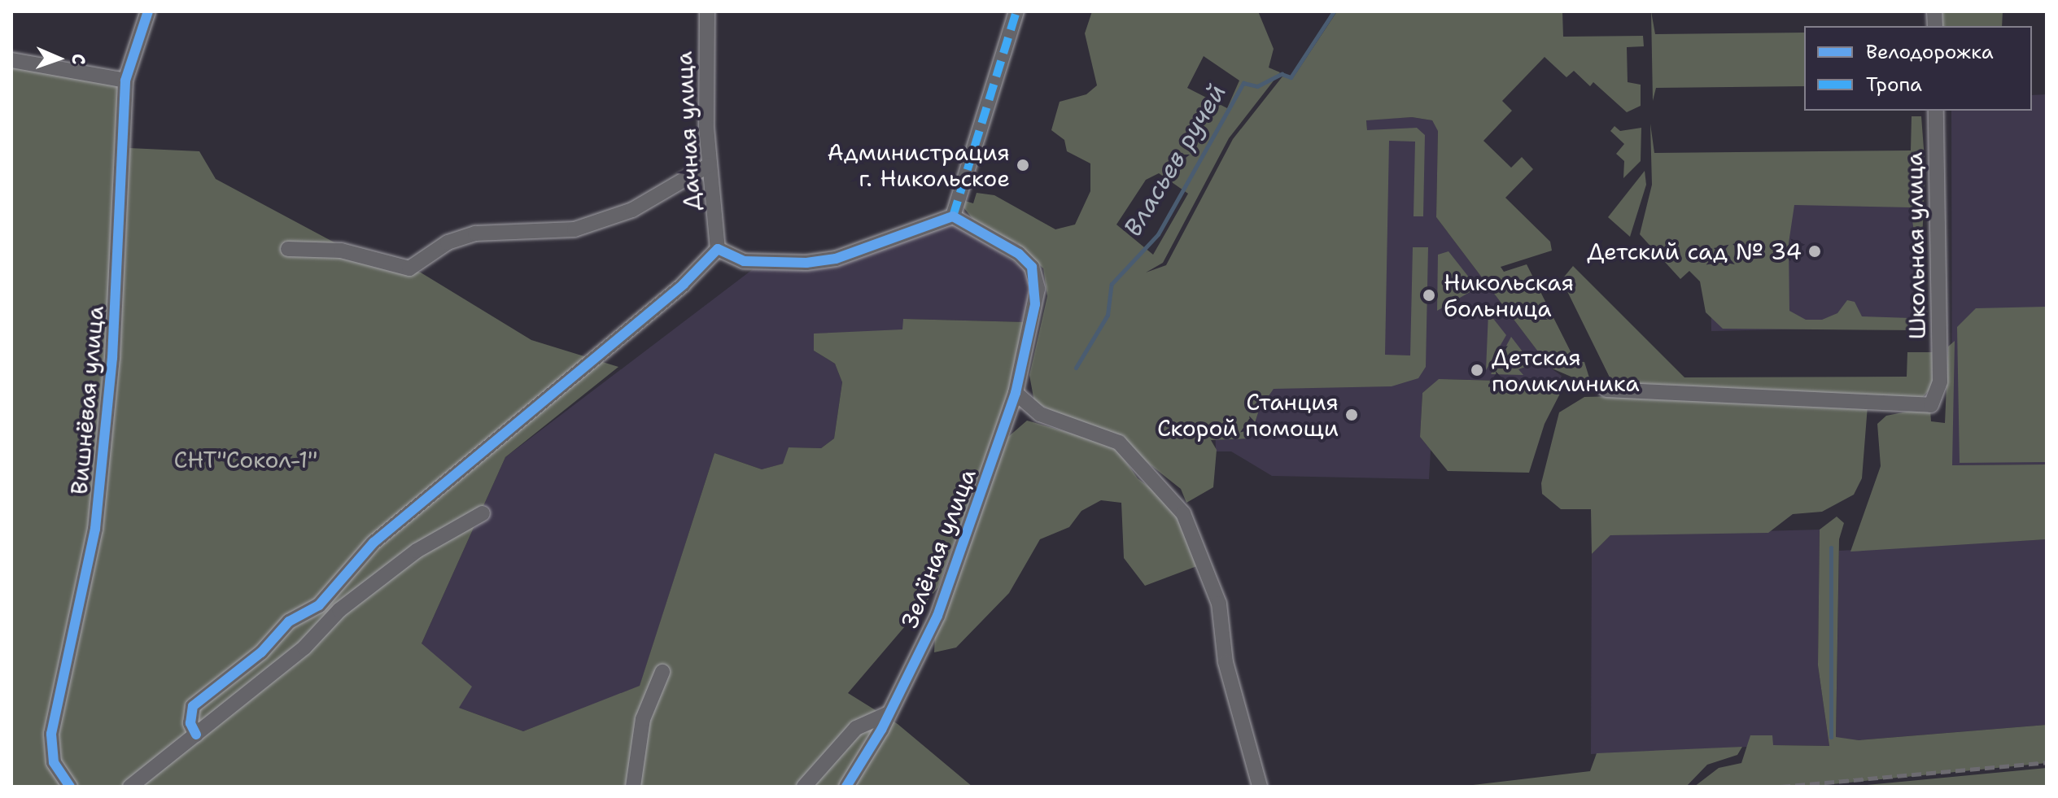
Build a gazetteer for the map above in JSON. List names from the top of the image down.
{
  "streets": {
    "street": [
      "Дачная улица",
      "Школьная улица",
      "Вишнёвая улица",
      "Зелёная улица"
    ]
  },
  "water": ["Власьев ручей"],
  "parks": ["СНТ\"Сокол-1\""],
  "places": [
    "Администрация г. Никольское",
    "Детский сад № 34",
    "Никольская больница",
    "Детская поликлиника",
    "Станция Скорой помощи"
  ],
  "legend": ["Велодорожка", "Тропа"],
  "north": "right"
}
